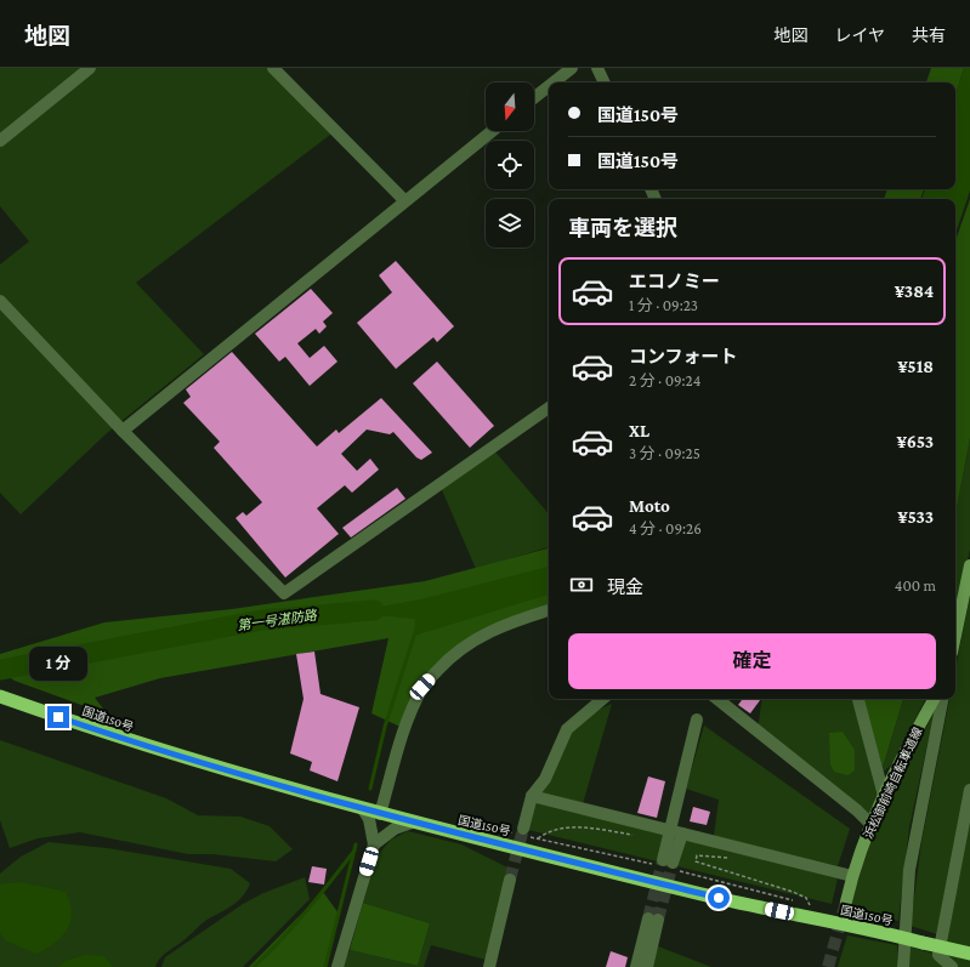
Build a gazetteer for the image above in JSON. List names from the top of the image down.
{
  "streets": {
    "highway": ["国道150号"],
    "main road": ["浜松御前崎自転車道線"]
  },
  "water": ["第一号湛防路"],
  "north": "bottom",
  "page": {
    "header": "地図",
    "nav": ["地図", "レイヤ", "共有"],
    "banner": ["国道150号", "国道150号"],
    "heading": "車両を選択",
    "list": [
      {
        "name": "エコノミー",
        "note": "1 分 · 09:23",
        "value": "¥384"
      },
      {
        "name": "コンフォート",
        "note": "2 分 · 09:24",
        "value": "¥518"
      },
      {
        "name": "XL",
        "note": "3 分 · 09:25",
        "value": "¥653"
      },
      {
        "name": "Moto",
        "note": "4 分 · 09:26",
        "value": "¥533"
      }
    ],
    "pay": ["現金", "400 m"],
    "buttons": "確定",
    "bubble": "1 分"
  }
}
